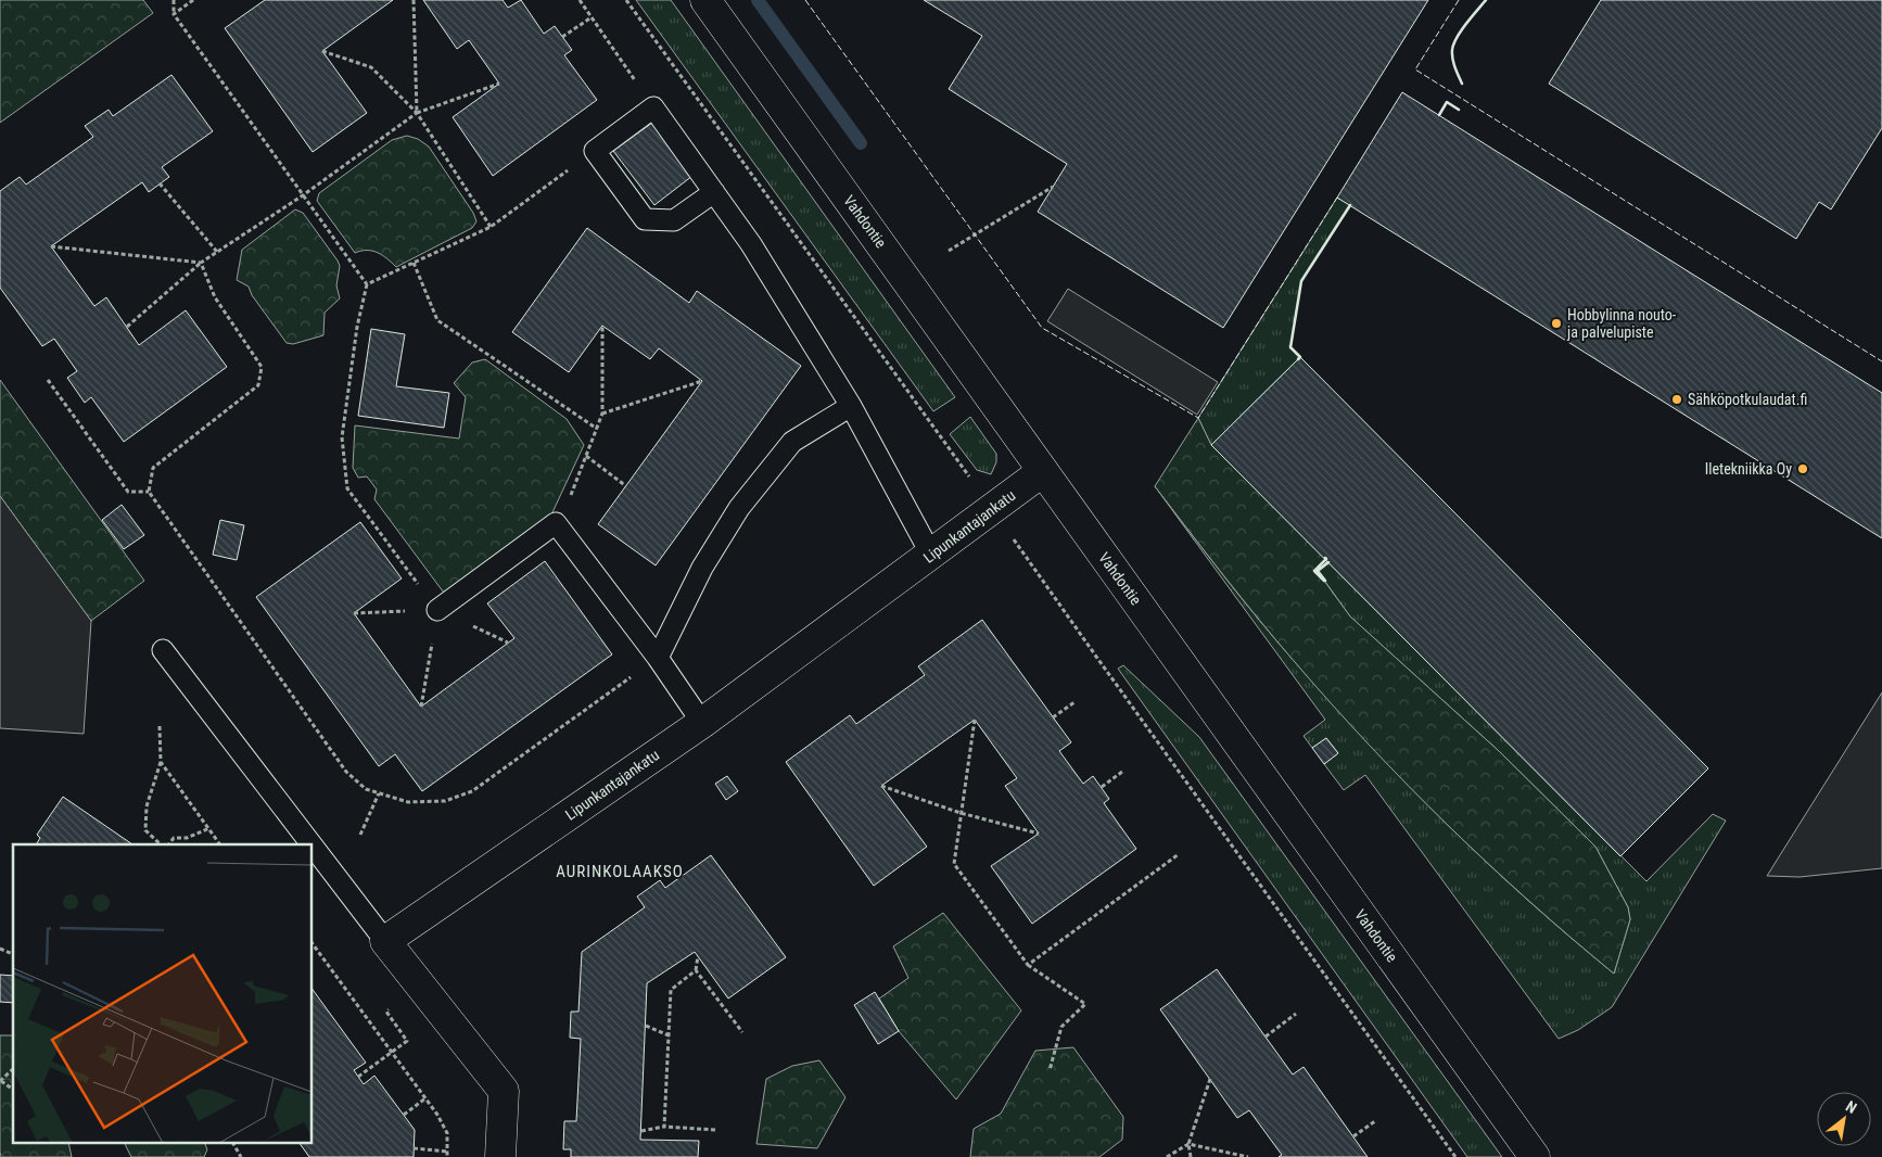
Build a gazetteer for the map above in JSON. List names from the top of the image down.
{
  "streets": {
    "street": ["Vahdontie", "Lipunkantajankatu"]
  },
  "crossings": [
    ["Vahdontie", "Lipunkantajankatu"]
  ],
  "districts": ["AURINKOLAAKSO"],
  "places": ["Hobbylinna nouto- ja palvelupiste", "Sähköpotkulaudat.fi", "Iletekniikka Oy"],
  "north": "top right"
}
